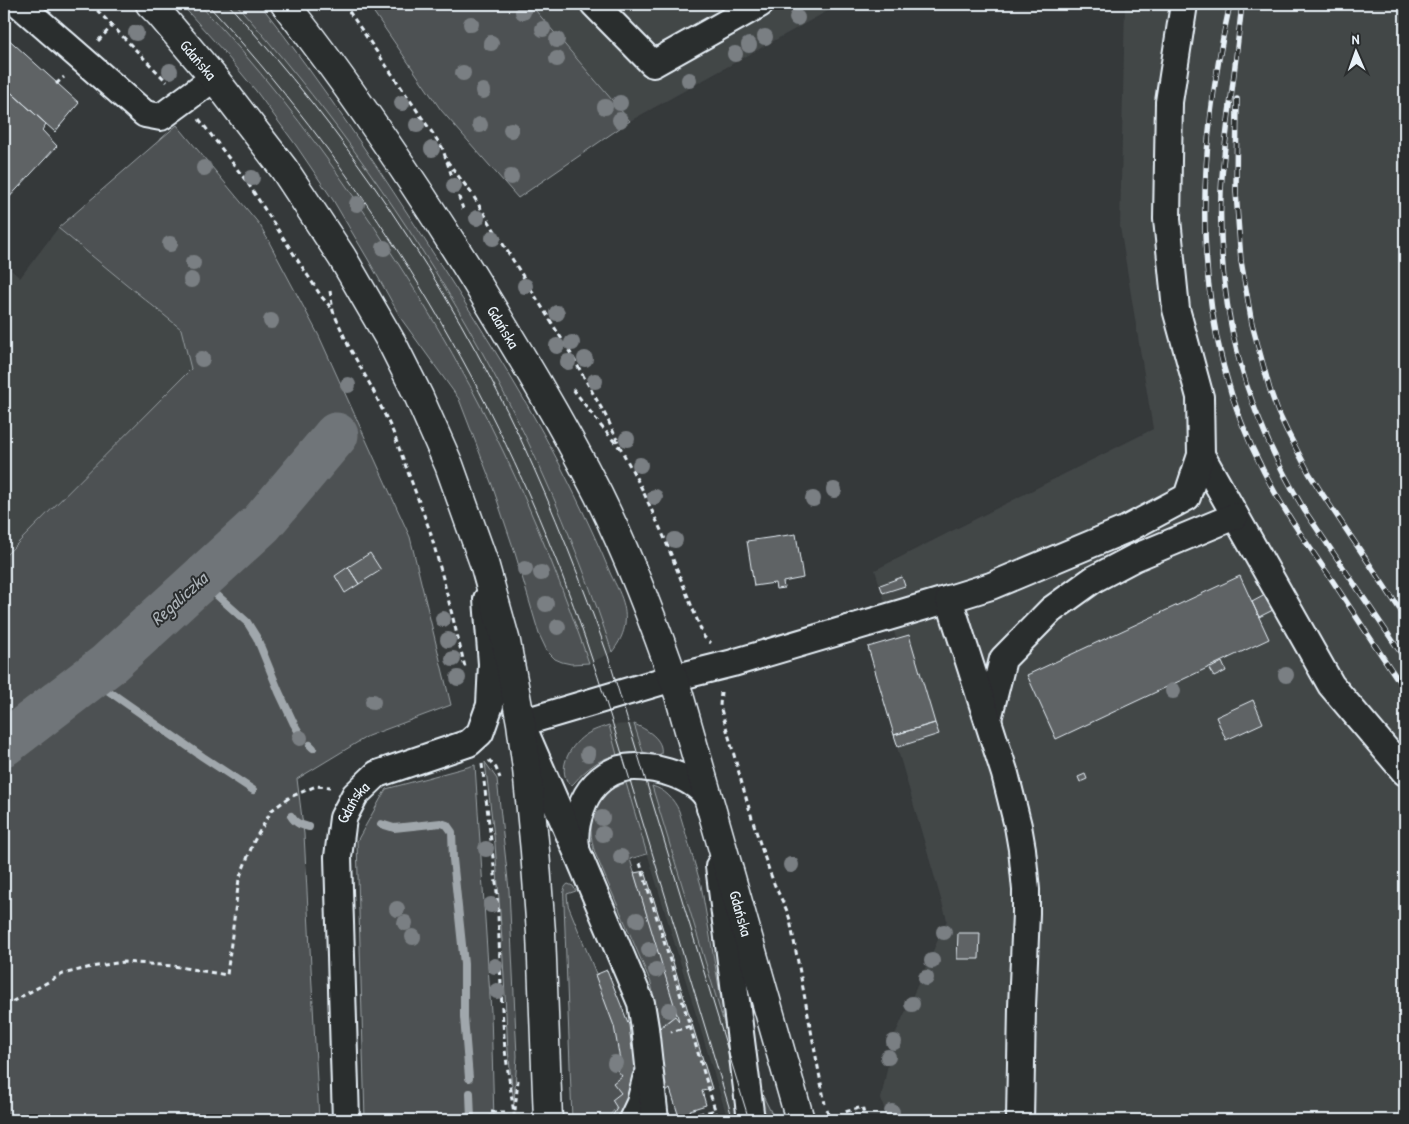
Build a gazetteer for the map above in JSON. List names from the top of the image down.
{
  "streets": {
    "main road": ["Gdańska"]
  },
  "water": ["Regaliczka"],
  "north": "top"
}
